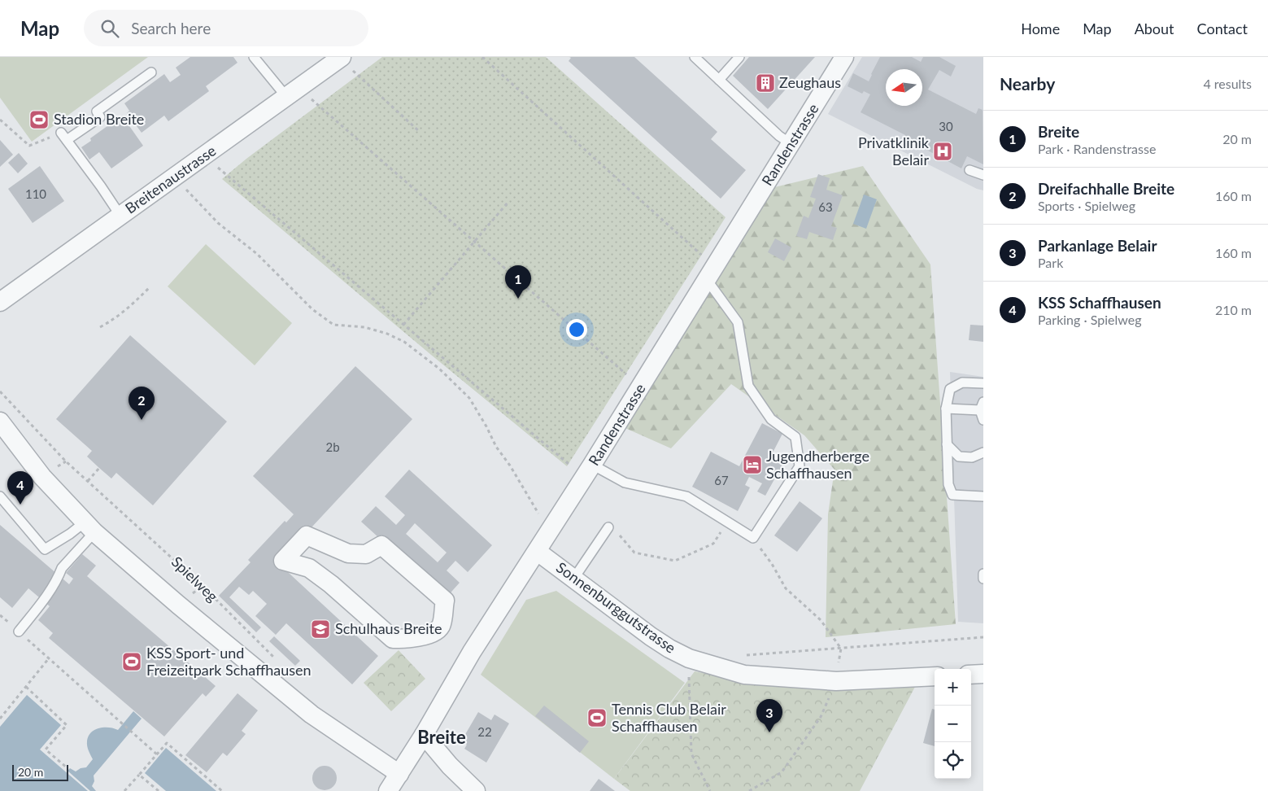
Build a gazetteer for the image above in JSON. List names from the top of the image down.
{
  "streets": {
    "street": [
      "Randenstrasse",
      "Breitenaustrasse",
      "Spielweg",
      "Sonnenburggutstrasse"
    ]
  },
  "crossings": [
    ["Randenstrasse", "Spielweg"],
    ["Randenstrasse", "Sonnenburggutstrasse"]
  ],
  "districts": ["Breite"],
  "places": {
    "building": ["Zeughaus"],
    "sports": ["Stadion Breite", "KSS Sport- und Freizeitpark Schaffhausen", "Tennis Club Belair Schaffhausen"],
    "hospital": ["Privatklinik Belair"],
    "hotel": ["Jugendherberge Schaffhausen"],
    "school or university": ["Schulhaus Breite"]
  },
  "house_numbers": [
    "30",
    "110",
    "63",
    "2b",
    "67",
    "22"
  ],
  "scale_bar": "20 m",
  "north": "left",
  "page": {
    "header": "Map",
    "search": "Search here",
    "nav": [
      "Home",
      "Map",
      "About",
      "Contact"
    ],
    "heading": ["Nearby", "4 results"],
    "list": [
      {
        "mark": "1",
        "name": "Breite",
        "note": "Park · Randenstrasse",
        "value": "20 m"
      },
      {
        "mark": "2",
        "name": "Dreifachhalle Breite",
        "note": "Sports · Spielweg",
        "value": "160 m"
      },
      {
        "mark": "3",
        "name": "Parkanlage Belair",
        "note": "Park",
        "value": "160 m"
      },
      {
        "mark": "4",
        "name": "KSS Schaffhausen",
        "note": "Parking · Spielweg",
        "value": "210 m"
      }
    ],
    "pins": [
      "1",
      "2",
      "4",
      "3"
    ],
    "map_buttons": ["+", "−"],
    "scale": "20 m"
  }
}
